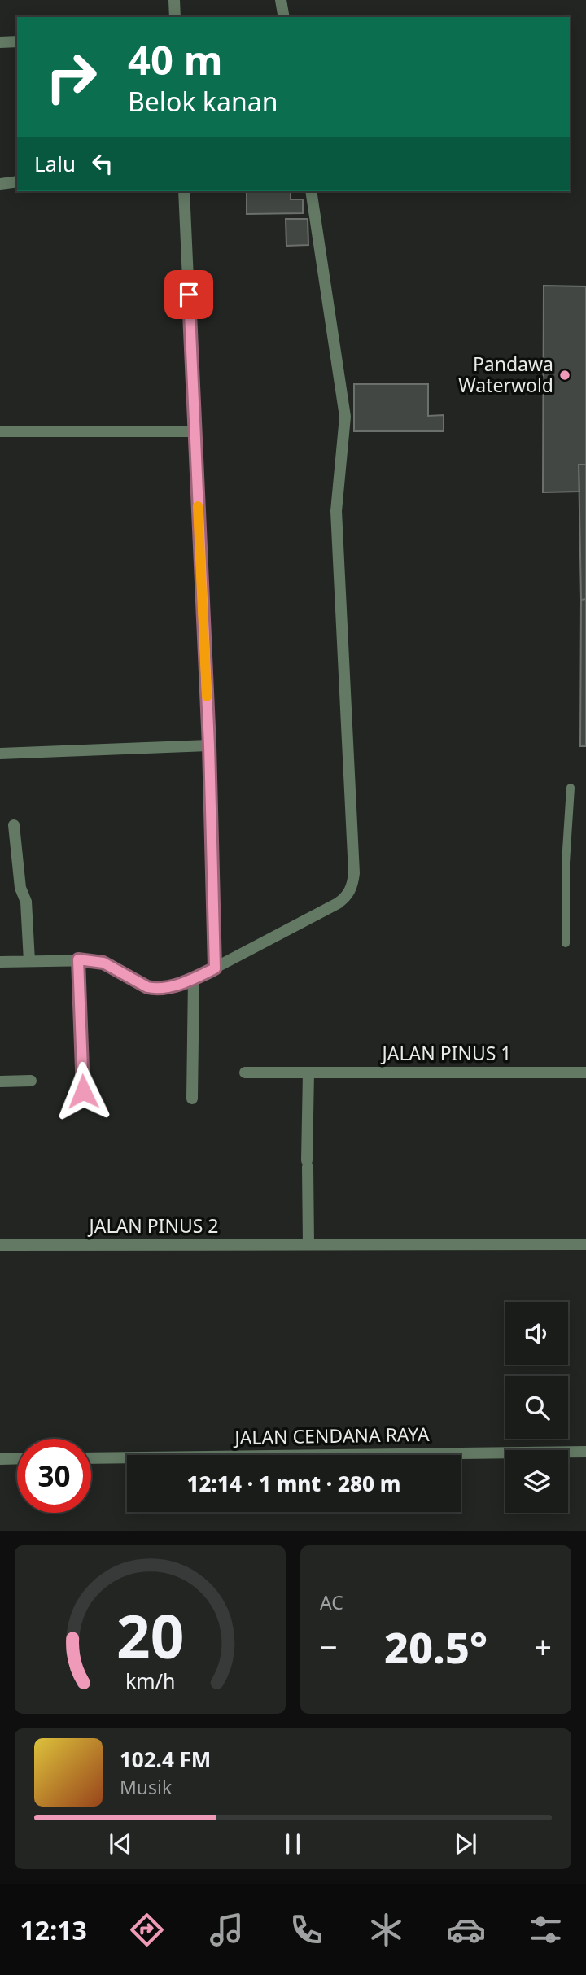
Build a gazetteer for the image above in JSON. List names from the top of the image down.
{
  "streets": {
    "street": ["JALAN PINUS 1", "JALAN PINUS 2", "JALAN CENDANA RAYA"]
  },
  "places": ["Pandawa Waterwold"],
  "page": {
    "turn": ["40 m", "Belok kanan"],
    "then": "Lalu",
    "limit": "30",
    "trip": "12:14 · 1 mnt · 280 m",
    "tile": "AC",
    "heat": ["−", "20.5°", "+"],
    "song": ["102.4 FM", "Musik"],
    "tabs": "12:13",
    "gauge": ["20", "km/h"]
  }
}
